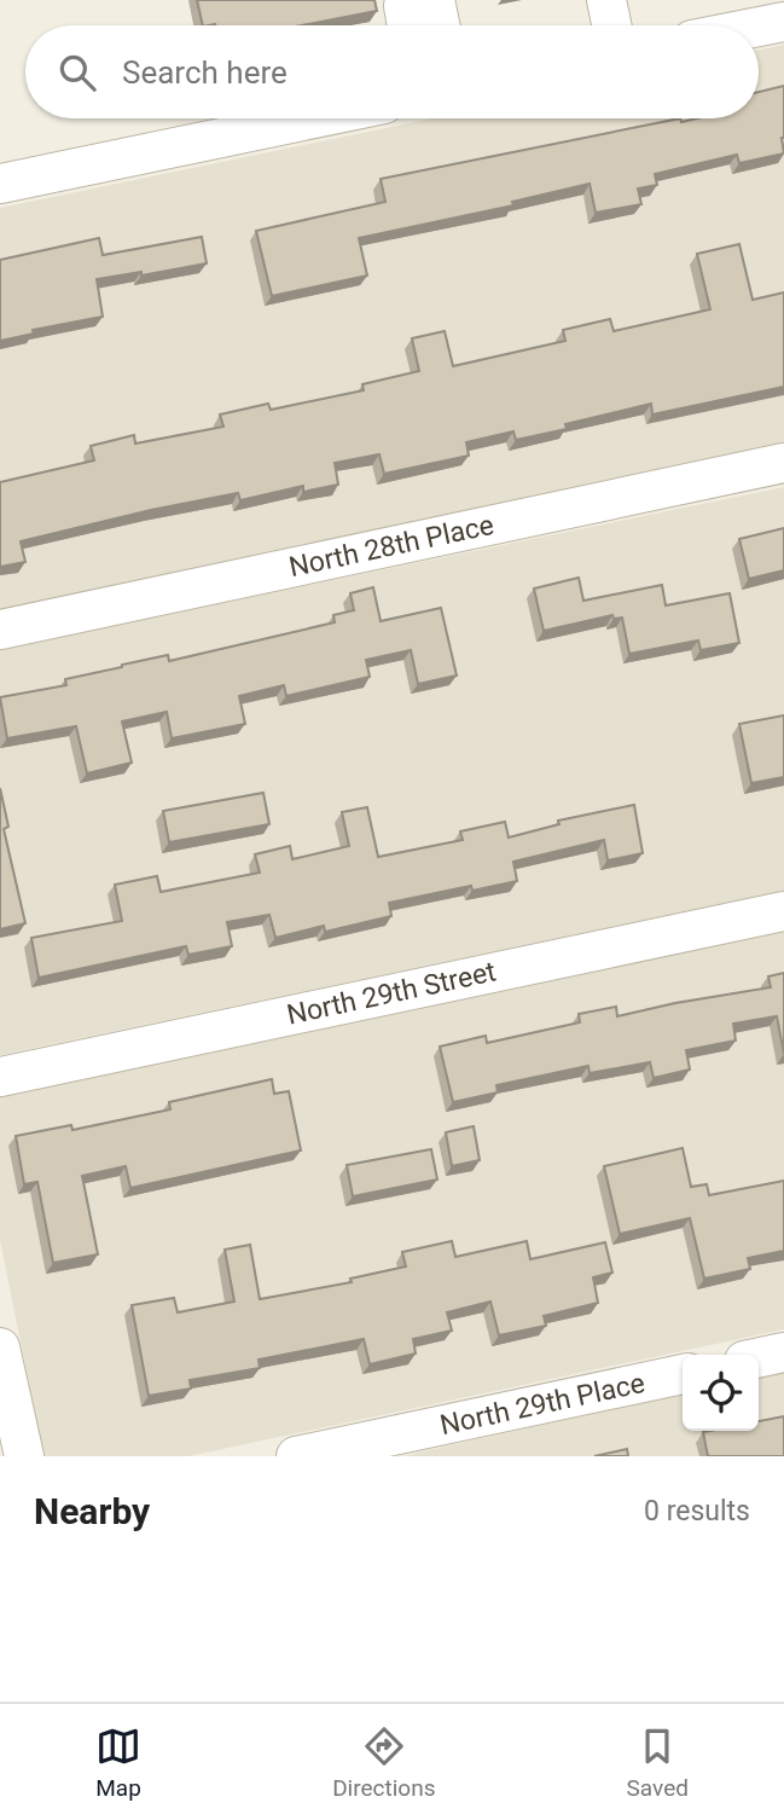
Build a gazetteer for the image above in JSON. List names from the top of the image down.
{
  "streets": {
    "street": ["North 28th Place", "North 29th Street", "North 29th Place"]
  },
  "page": {
    "search": "Search here",
    "heading": ["Nearby", "0 results"],
    "nav": ["Map", "Directions", "Saved"]
  }
}
